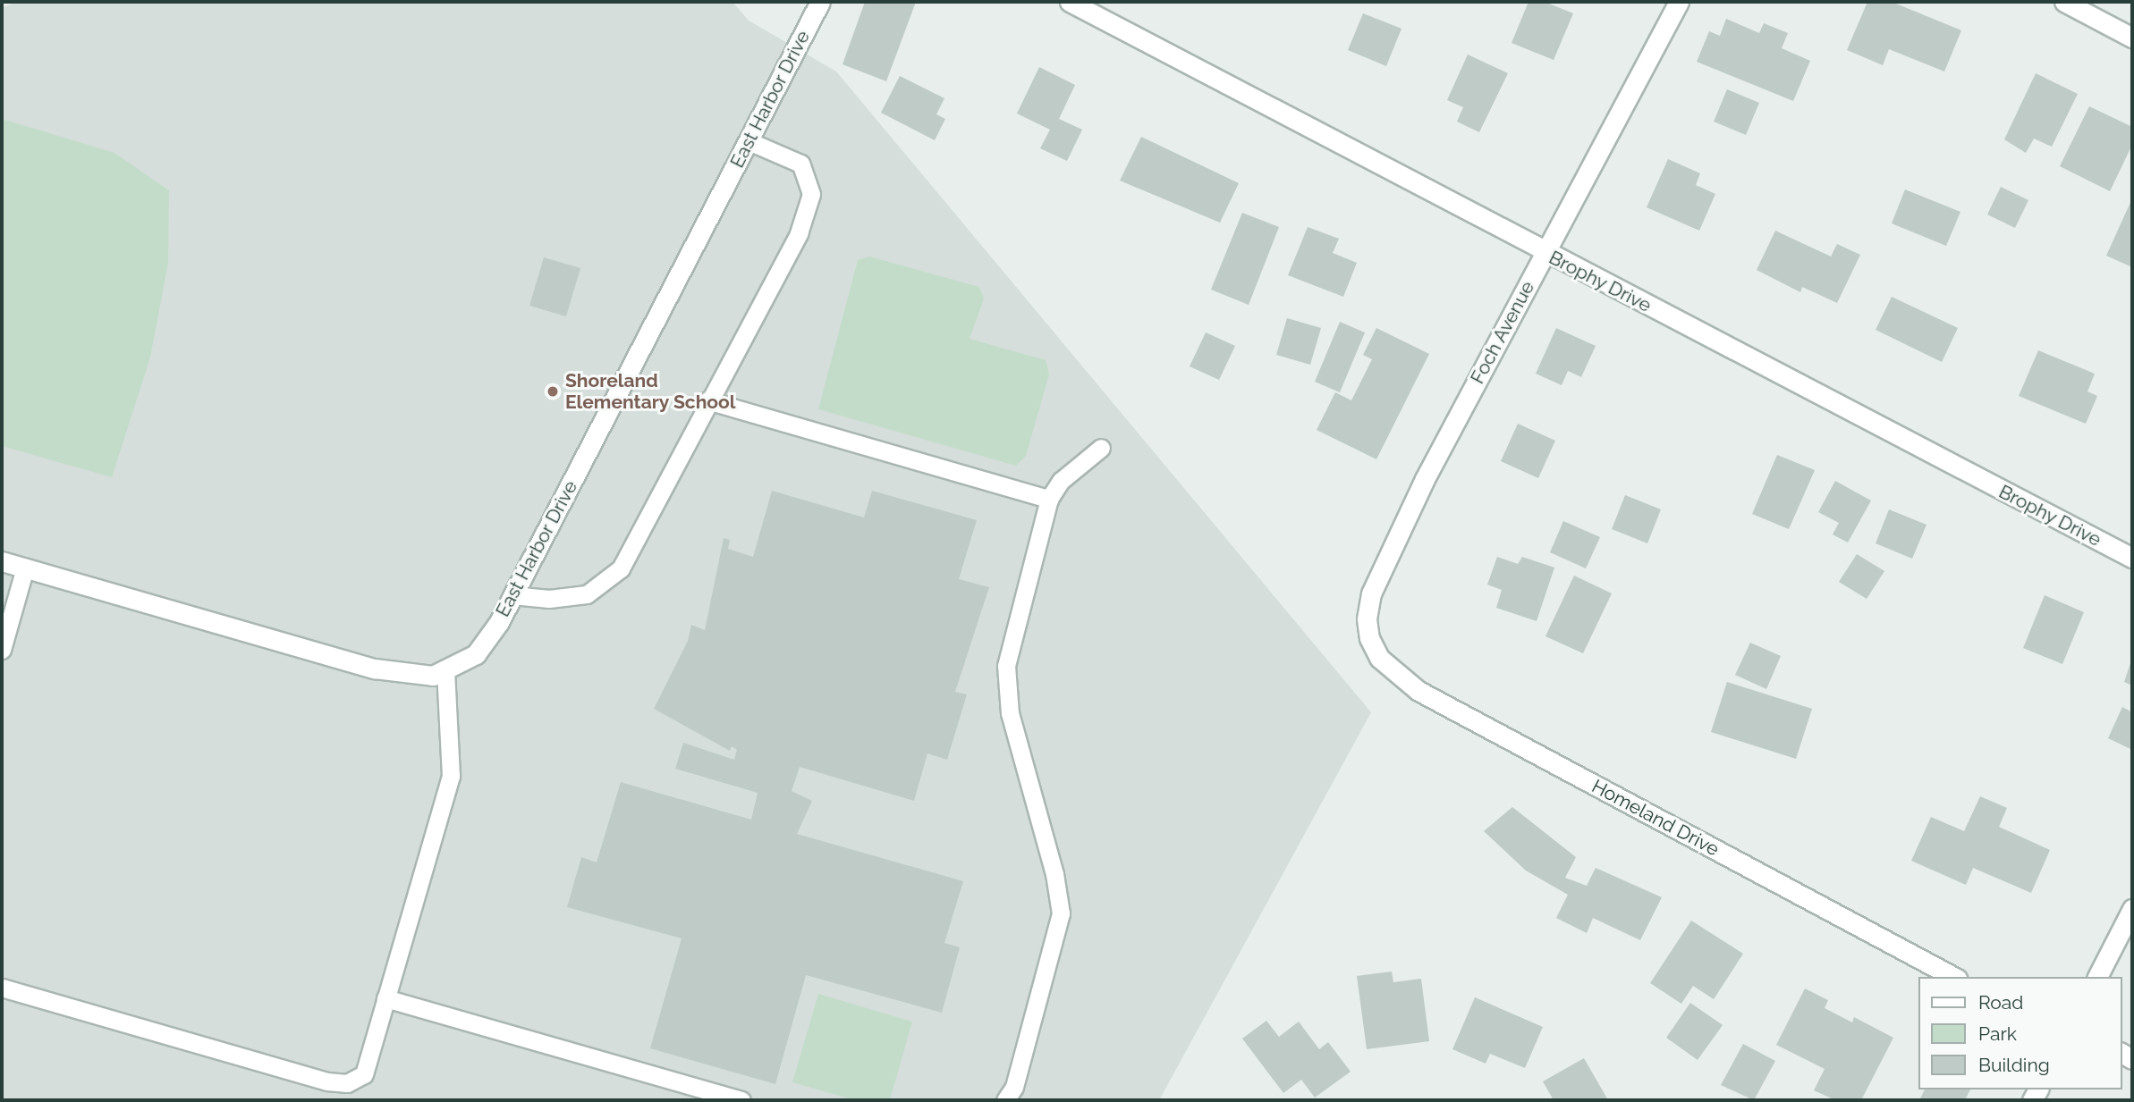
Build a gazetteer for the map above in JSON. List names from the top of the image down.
{
  "streets": {
    "street": [
      "East Harbor Drive",
      "Brophy Drive",
      "Foch Avenue",
      "Homeland Drive"
    ]
  },
  "crossings": [
    ["Brophy Drive", "Foch Avenue"],
    ["Foch Avenue", "Homeland Drive"]
  ],
  "places": ["Shoreland Elementary School"],
  "legend": ["Road", "Park", "Building"]
}
